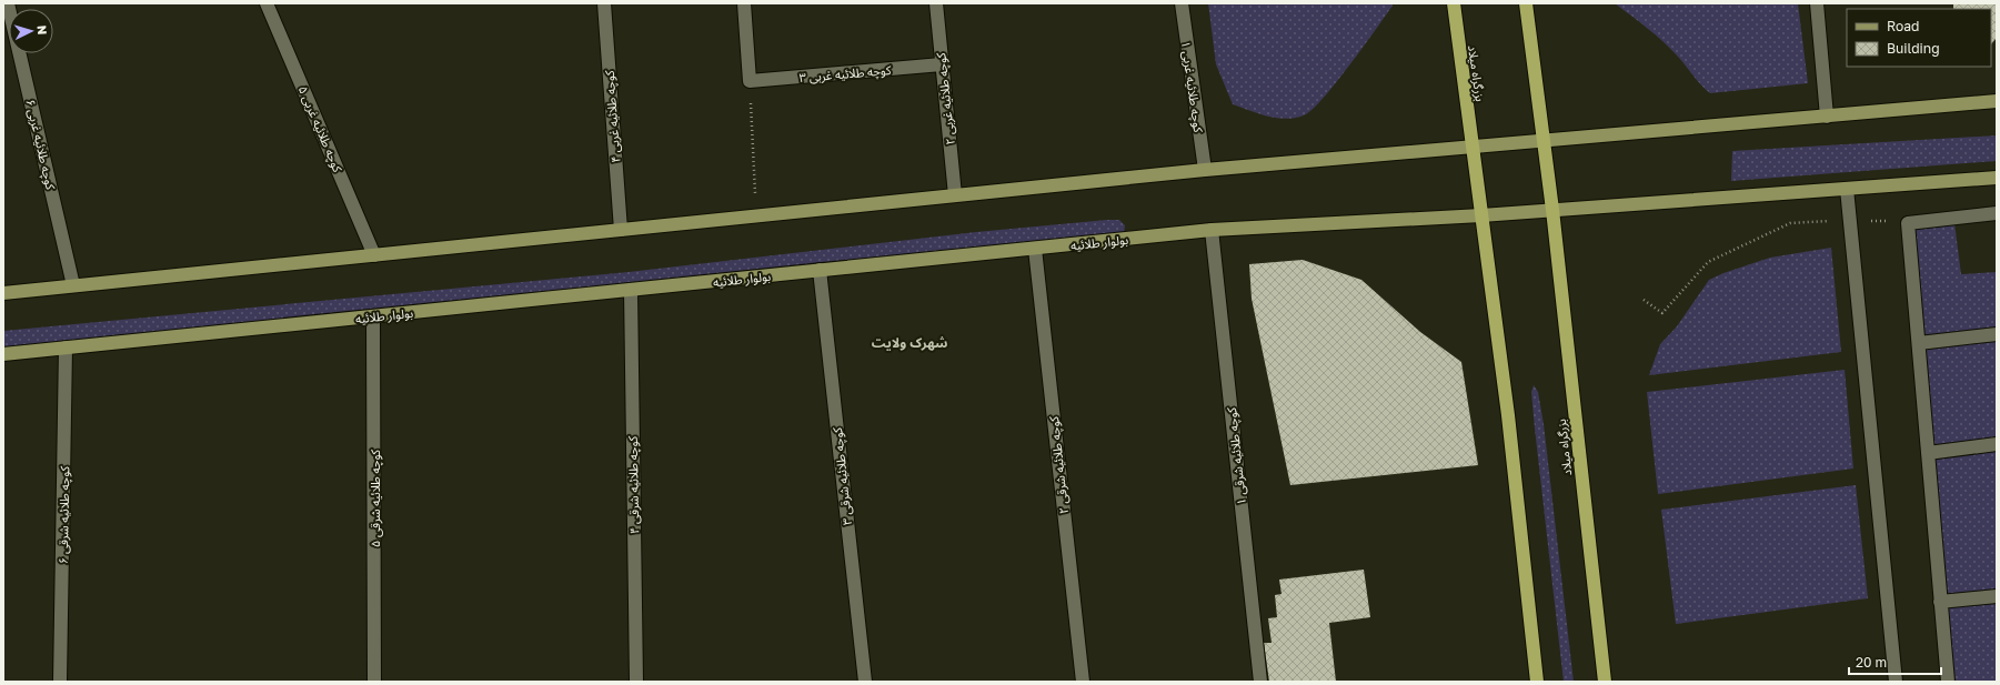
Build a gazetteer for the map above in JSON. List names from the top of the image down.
{
  "streets": {
    "highway": ["بزرگراه میلاد"],
    "main road": ["بولوار طلائیه"],
    "street": [
      "کوچه طلائیه غربی ۳",
      "کوچه طلائیه غربی ۱",
      "کوچه طلائیه غربی ۲",
      "کوچه طلائیه غربی ۴",
      "کوچه طلائیه غربی ۵",
      "کوچه طلائیه غربی ۶",
      "کوچه طلائیه شرقی ۱",
      "کوچه طلائیه شرقی ۲",
      "کوچه طلائیه شرقی ۳",
      "کوچه طلائیه شرقی ۴",
      "کوچه طلائیه شرقی ۵",
      "کوچه طلائیه شرقی ۶"
    ]
  },
  "crossings": [
    ["کوچه طلائیه غربی ۳", "کوچه طلائیه غربی ۲"],
    ["بزرگراه میلاد", "بولوار طلائیه"],
    ["بولوار طلائیه", "کوچه طلائیه شرقی ۱"],
    ["بولوار طلائیه", "کوچه طلائیه شرقی ۲"],
    ["بولوار طلائیه", "کوچه طلائیه شرقی ۳"],
    ["بولوار طلائیه", "کوچه طلائیه شرقی ۴"],
    ["بولوار طلائیه", "کوچه طلائیه شرقی ۵"],
    ["بولوار طلائیه", "کوچه طلائیه شرقی ۶"]
  ],
  "districts": ["شهرک ولایت"],
  "legend": ["Road", "Building"],
  "scale_bar": "20 m",
  "north": "right"
}
